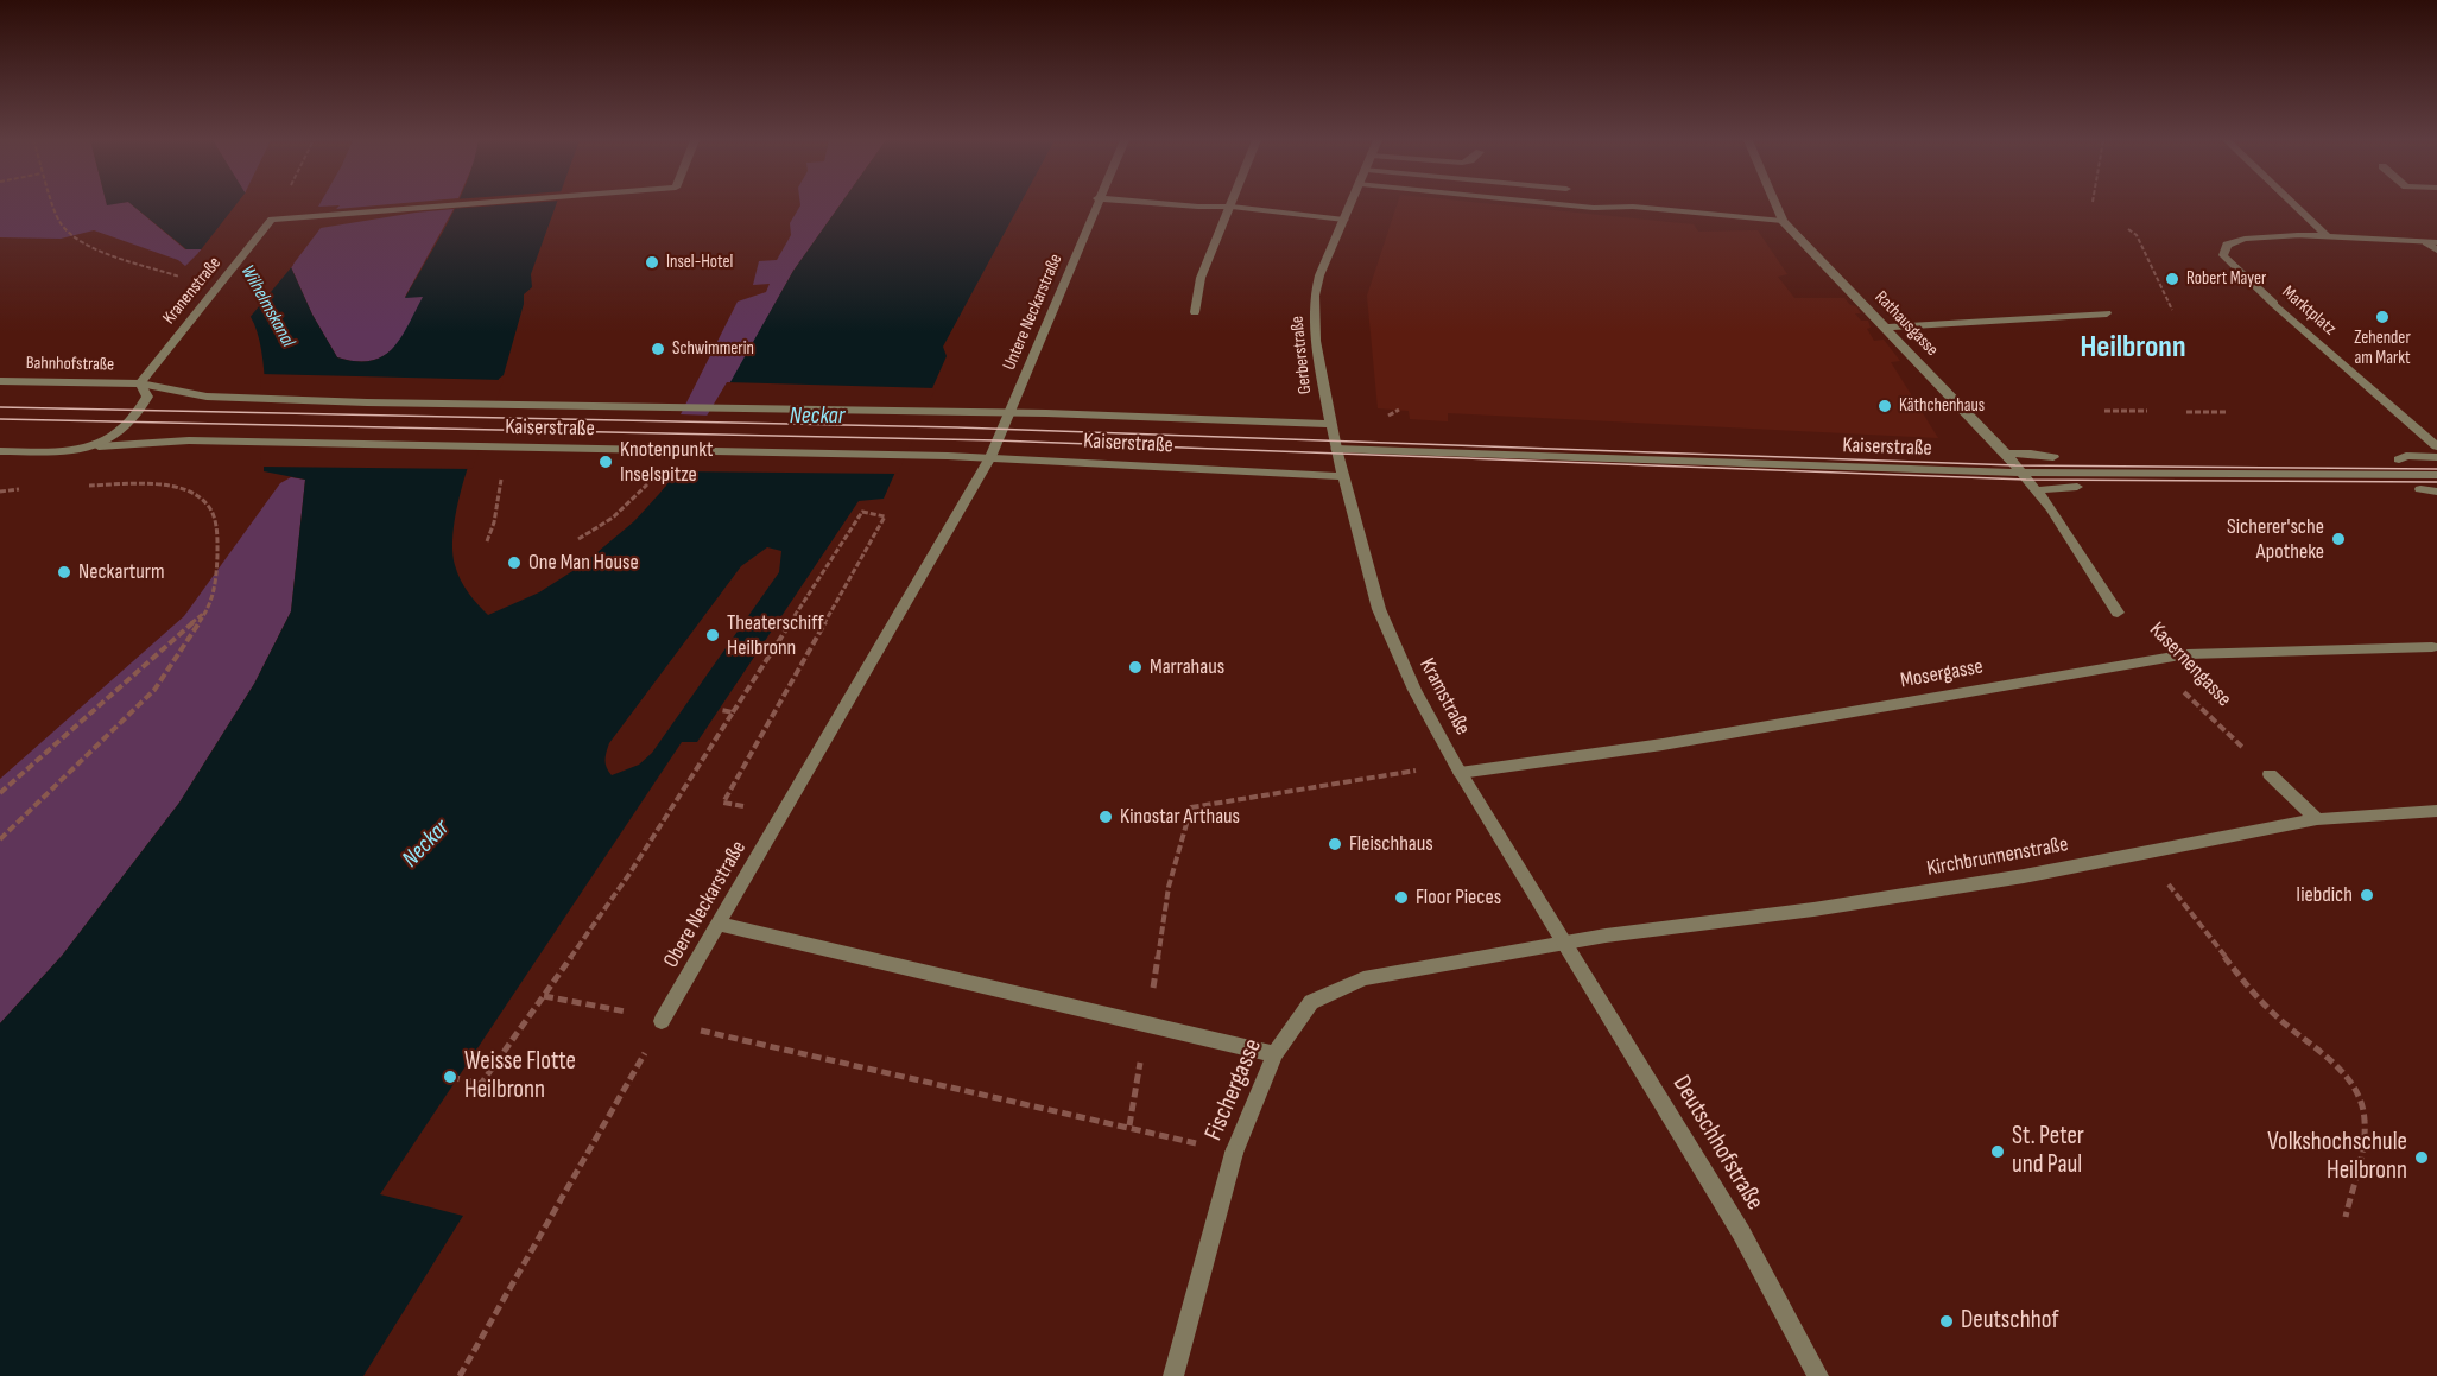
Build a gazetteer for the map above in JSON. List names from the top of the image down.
{
  "streets": {
    "street": [
      "Kranenstraße",
      "Marktplatz",
      "Untere Neckarstraße",
      "Rathausgasse",
      "Gerberstraße",
      "Bahnhofstraße",
      "Kaiserstraße",
      "Mosergasse",
      "Kramstraße",
      "Kirchbrunnenstraße",
      "Obere Neckarstraße",
      "Fischergasse",
      "Deutschhofstraße"
    ],
    "path": ["Kasernengasse"]
  },
  "crossings": [
    ["Kranenstraße", "Bahnhofstraße"],
    ["Kranenstraße", "Kaiserstraße"],
    ["Untere Neckarstraße", "Kaiserstraße"],
    ["Untere Neckarstraße", "Obere Neckarstraße"],
    ["Rathausgasse", "Kaiserstraße"],
    ["Gerberstraße", "Kaiserstraße"],
    ["Gerberstraße", "Kramstraße"],
    ["Bahnhofstraße", "Kaiserstraße"],
    ["Kaiserstraße", "Kramstraße"],
    ["Kaiserstraße", "Obere Neckarstraße"],
    ["Kasernengasse", "Mosergasse"],
    ["Mosergasse", "Kramstraße"],
    ["Kramstraße", "Kirchbrunnenstraße"],
    ["Kramstraße", "Fischergasse"],
    ["Kramstraße", "Deutschhofstraße"],
    ["Kirchbrunnenstraße", "Fischergasse"],
    ["Kirchbrunnenstraße", "Deutschhofstraße"],
    ["Fischergasse", "Deutschhofstraße"]
  ],
  "districts": ["Heilbronn"],
  "water": ["Wilhelmskanal", "Neckar"],
  "places": [
    "Insel-Hotel",
    "Robert Mayer",
    "Zehender am Markt",
    "Schwimmerin",
    "Käthchenhaus",
    "Knotenpunkt Inselspitze",
    "Sicherer'sche Apotheke",
    "One Man House",
    "Neckarturm",
    "Theaterschiff Heilbronn",
    "Marrahaus",
    "Kinostar Arthaus",
    "Fleischhaus",
    "liebdich",
    "Floor Pieces",
    "Weisse Flotte Heilbronn",
    "St. Peter und Paul",
    "Volkshochschule Heilbronn",
    "Deutschhof"
  ]
}
